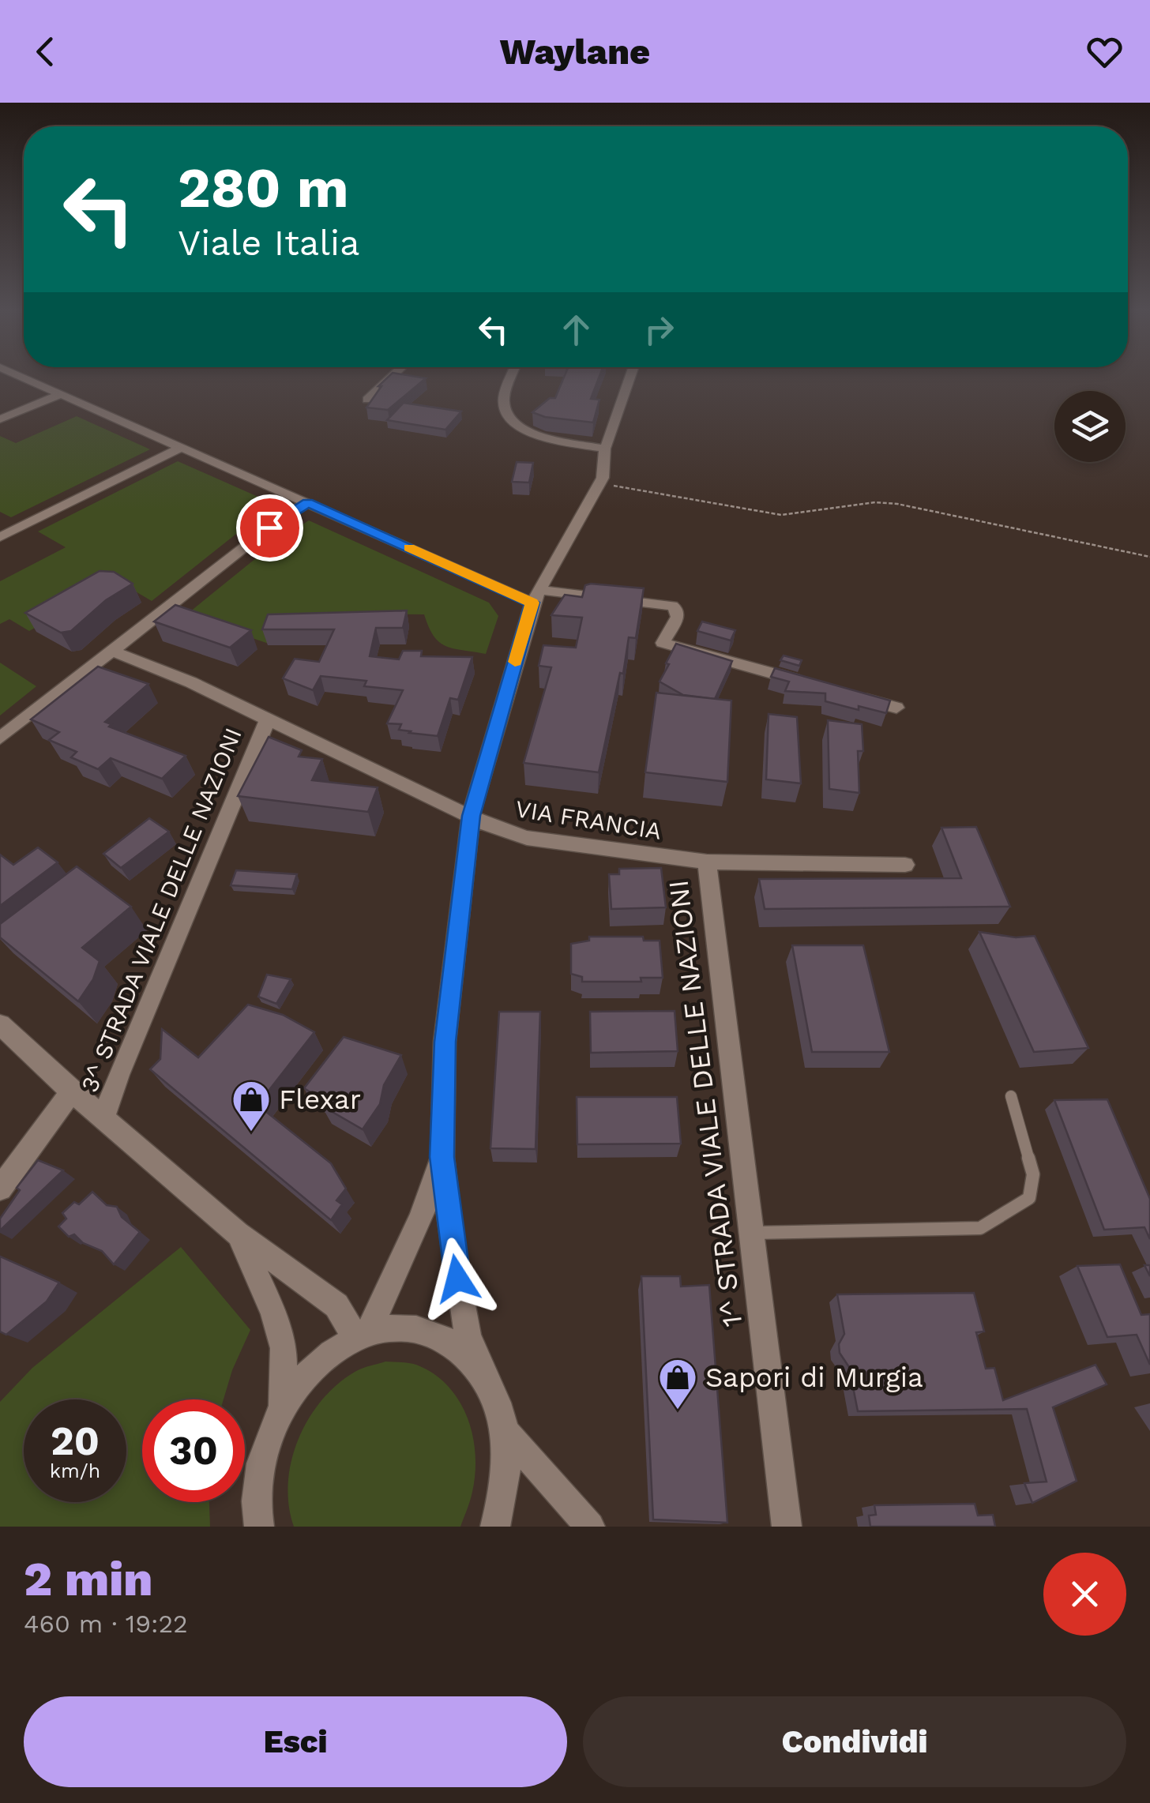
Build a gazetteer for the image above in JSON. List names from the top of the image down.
{
  "streets": {
    "street": ["VIA FRANCIA", "3^ STRADA VIALE DELLE NAZIONI", "1^ STRADA VIALE DELLE NAZIONI"]
  },
  "crossings": [
    ["VIA FRANCIA", "3^ STRADA VIALE DELLE NAZIONI"],
    ["VIA FRANCIA", "1^ STRADA VIALE DELLE NAZIONI"]
  ],
  "places": {
    "shop": ["Flexar", "Sapori di Murgia"]
  },
  "page": {
    "header": "Waylane",
    "turn": ["280 m", "Viale Italia"],
    "speed": "20 km/h",
    "limit": "30",
    "heading": ["2 min", "460 m · 19:22"],
    "buttons": ["Esci", "Condividi"]
  }
}
